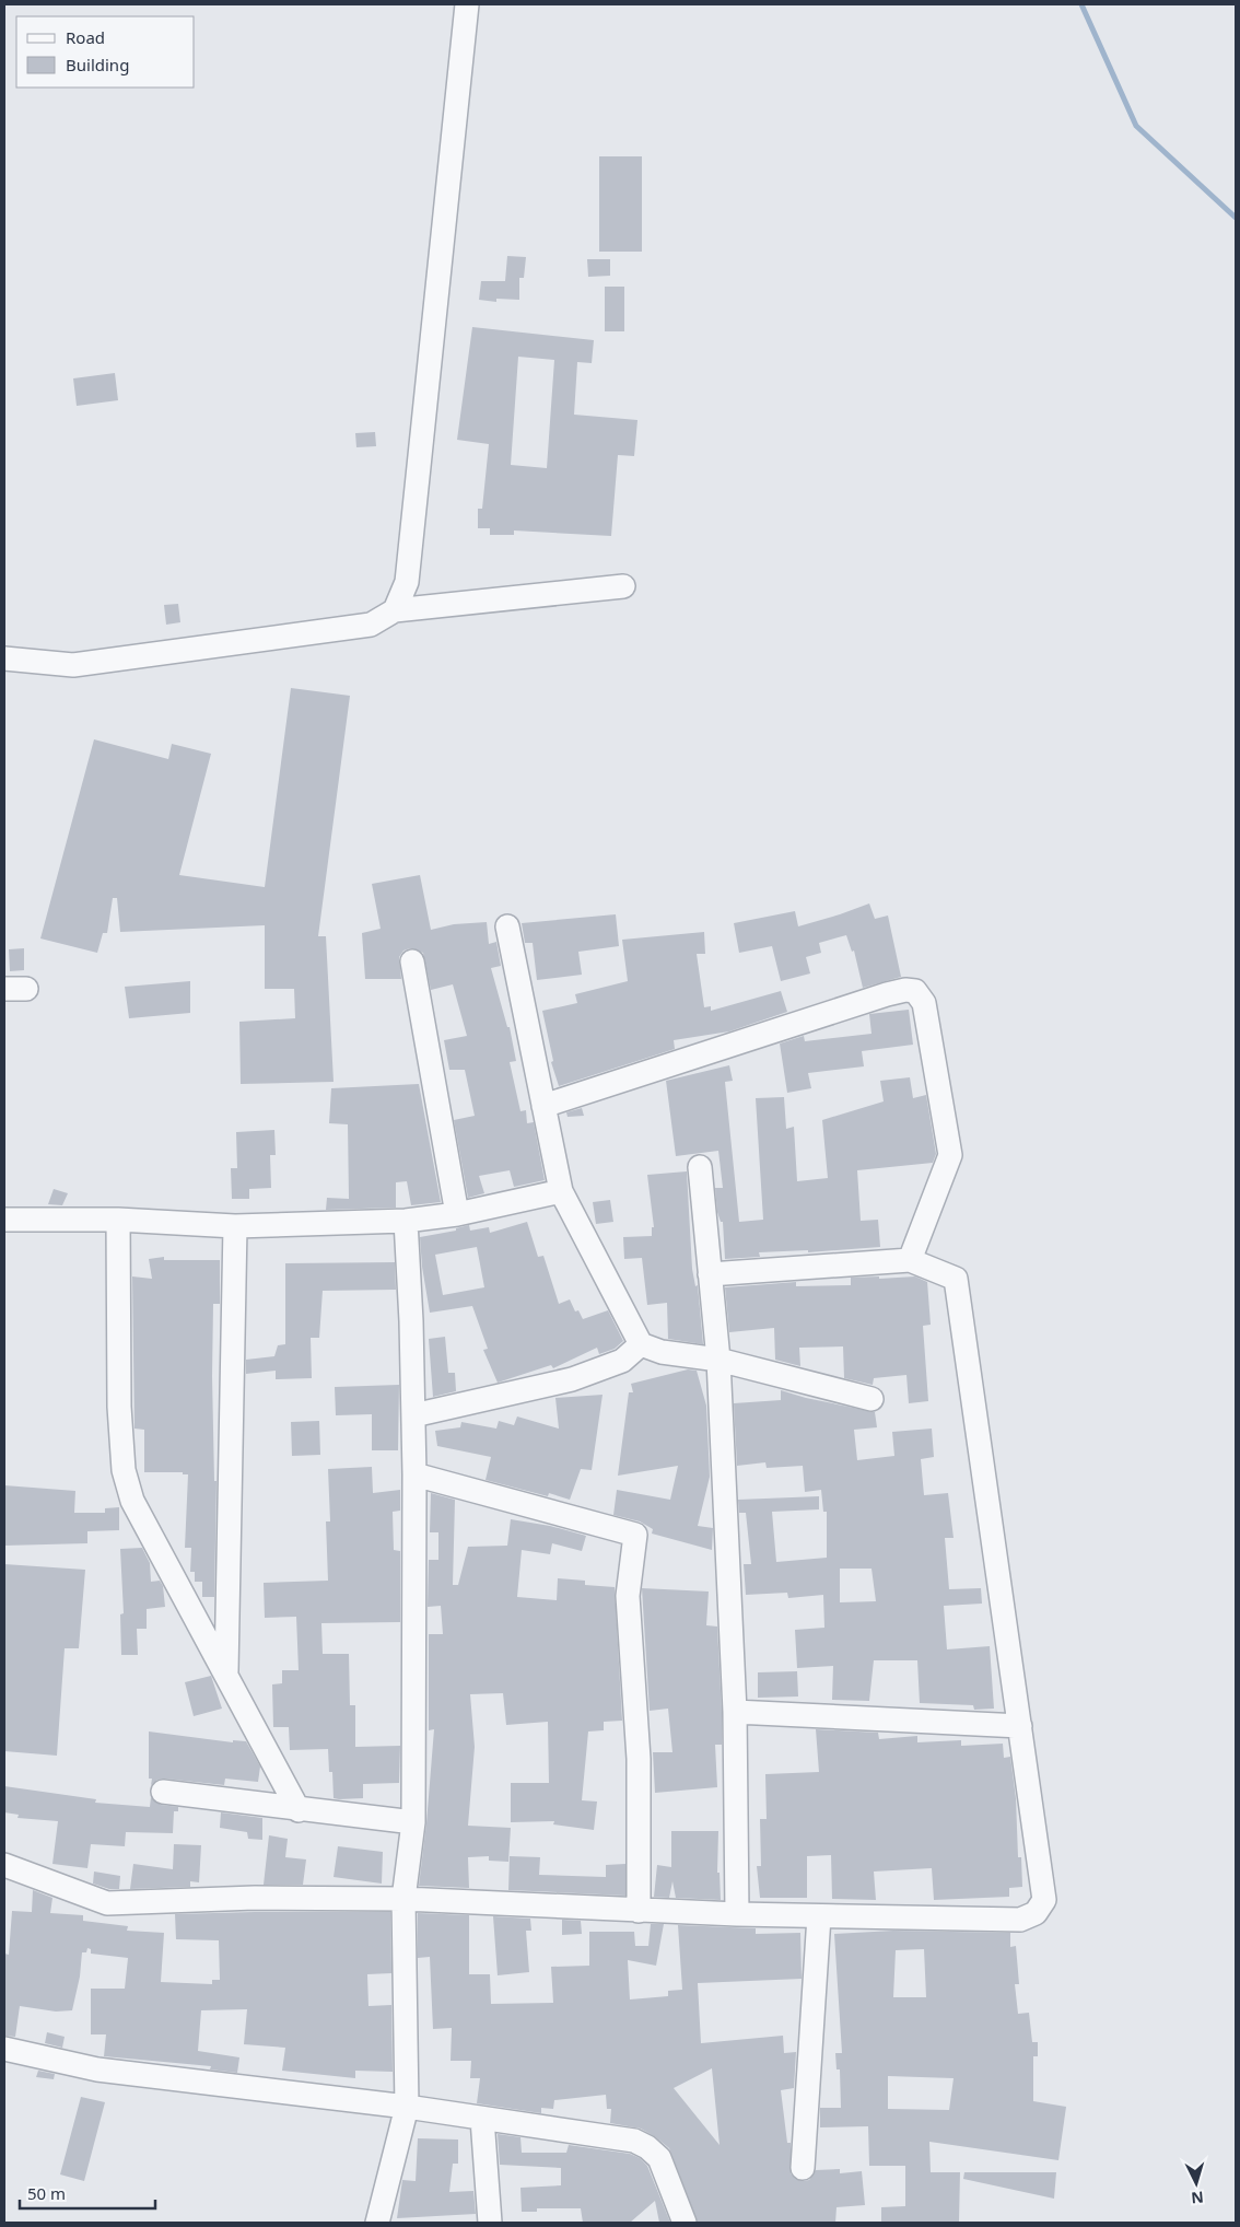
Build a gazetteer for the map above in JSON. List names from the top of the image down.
{
  "legend": ["Road", "Building"],
  "scale_bar": "50 m",
  "north": "bottom"
}
